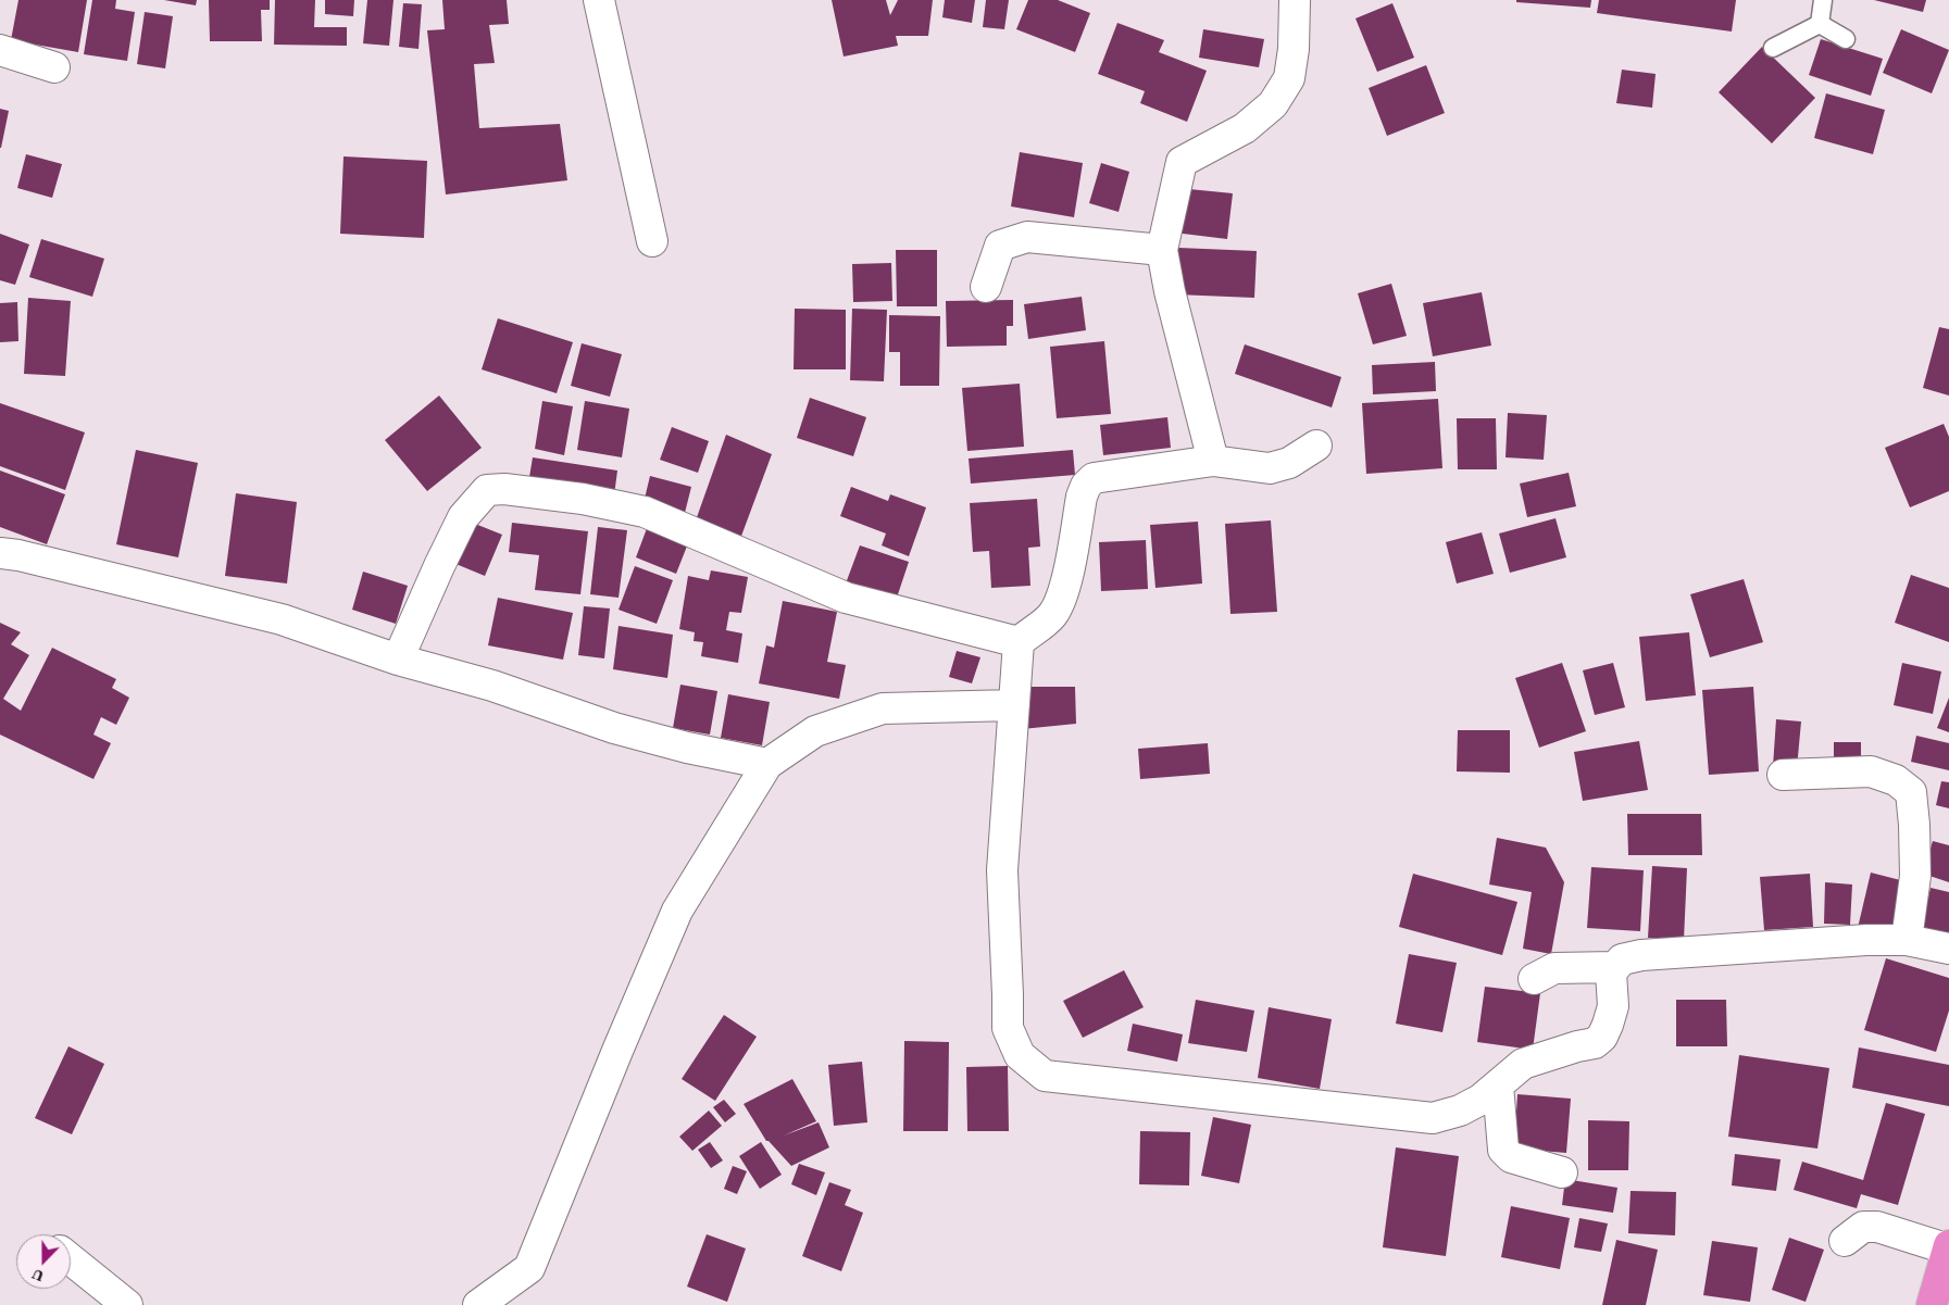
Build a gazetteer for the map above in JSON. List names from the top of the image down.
{
  "north": "bottom"
}
